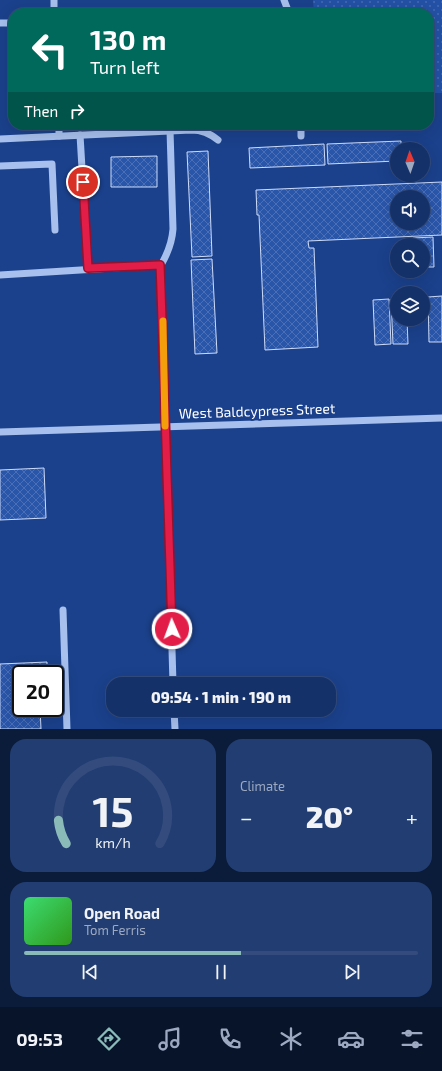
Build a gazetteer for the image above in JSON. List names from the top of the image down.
{
  "streets": {
    "street": ["West Baldcypress Street"]
  },
  "north": "top",
  "page": {
    "turn": ["130 m", "Turn left"],
    "then": "Then",
    "limit": "20",
    "trip": "09:54 · 1 min · 190 m",
    "tile": "Climate",
    "heat": ["−", "20°", "+"],
    "song": ["Open Road", "Tom Ferris"],
    "tabs": "09:53",
    "gauge": ["15", "km/h"]
  }
}
